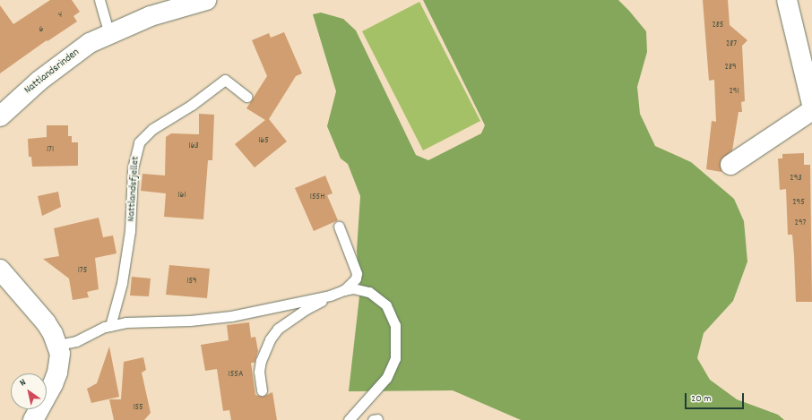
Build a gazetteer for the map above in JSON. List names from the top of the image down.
{
  "streets": {
    "street": ["Nattlandsrinden"],
    "lane": ["Nattlandsfjellet"]
  },
  "house_numbers": [
    "4",
    "285",
    "6",
    "287",
    "289",
    "291",
    "165",
    "163",
    "171",
    "293",
    "161",
    "155H",
    "295",
    "297",
    "175",
    "159",
    "155A",
    "155"
  ],
  "scale_bar": "20 m",
  "north": "top left"
}
